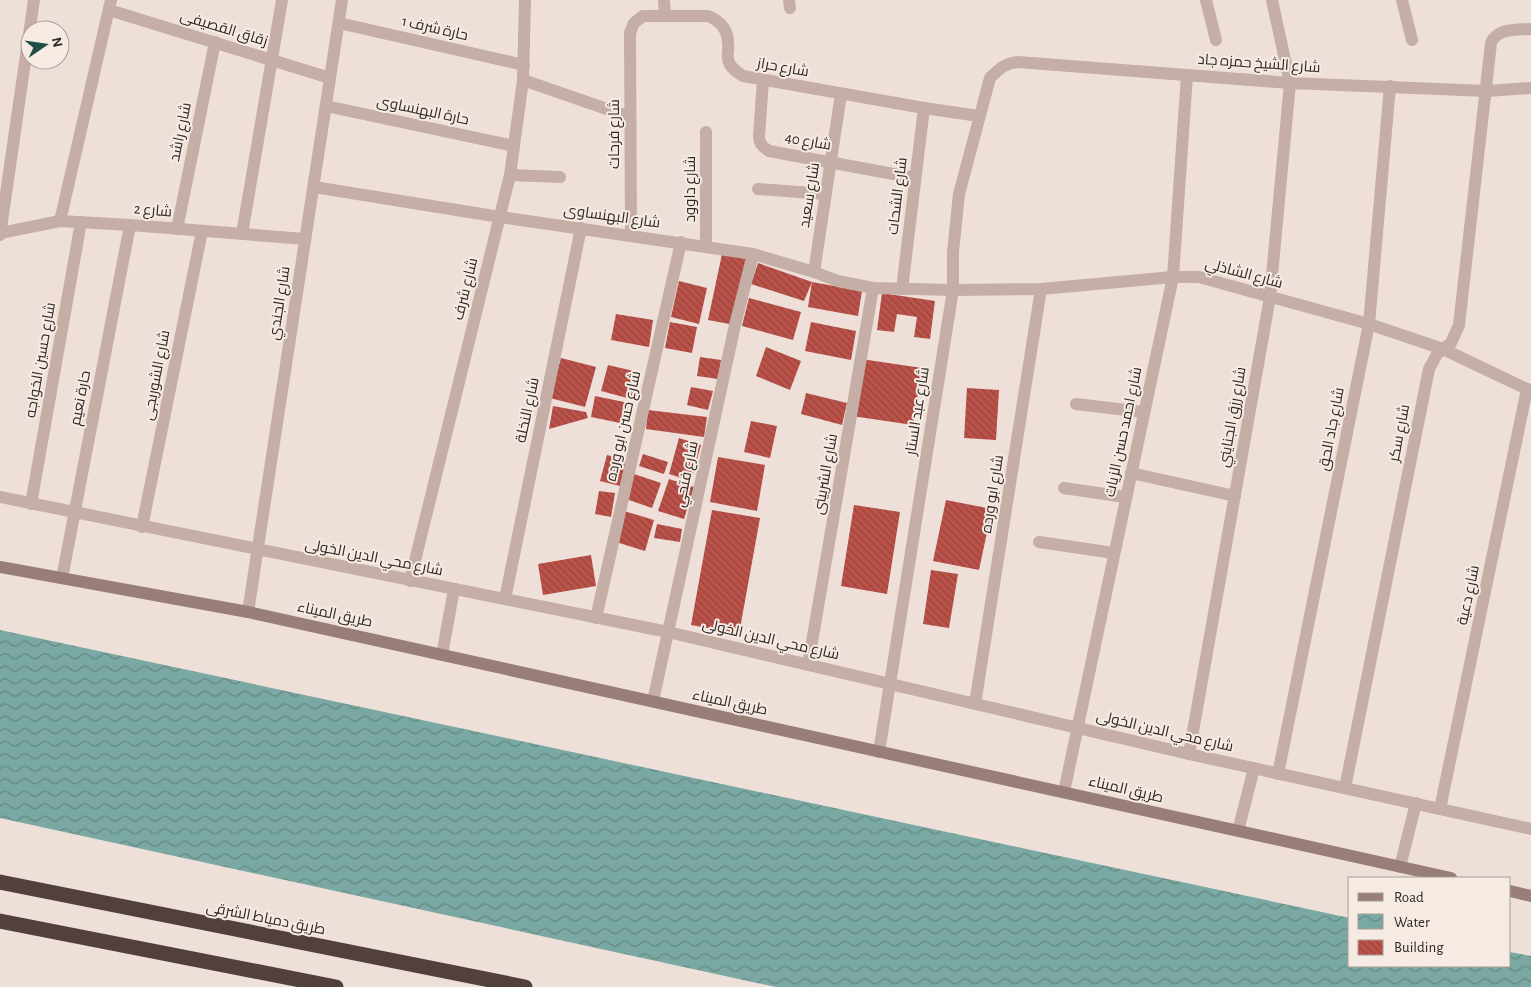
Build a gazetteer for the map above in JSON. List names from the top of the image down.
{
  "streets": {
    "highway": ["طريق دمياط الشرقى"],
    "street": [
      "زقاق القصيفى",
      "حارة شرف 1",
      "شارع الشيخ حمزه جاد",
      "شارع حراز",
      "حارة البهنساوى",
      "شارع راشد",
      "شارع فرحات",
      "شارع 40",
      "شارع داوود",
      "شارع سعيد",
      "شارع الشحات",
      "شارع 2",
      "شارع البهنساوى",
      "شارع الشاذلي",
      "شارع شرف",
      "شارع الجندي",
      "شارع حسين الخواجه",
      "شارع الشوربجى",
      "حارة نعيم",
      "شارع النخلة",
      "شارع عبد الستار",
      "شارع رزق الجنايني",
      "شارع حسن ابو ورده",
      "شارع جاد الحق",
      "شارع احمد حسن الزيات",
      "شارع سكر",
      "شارع فتحي",
      "شارع الشربينى",
      "شارع ابو ورده",
      "شارع محي الدين الخولى",
      "شارع دعية",
      "طريق الميناء"
    ]
  },
  "crossings": [
    ["زقاق القصيفى", "شارع راشد"],
    ["زقاق القصيفى", "شارع الجندي"],
    ["حارة شرف 1", "شارع شرف"],
    ["حارة شرف 1", "شارع الجندي"],
    ["شارع الشيخ حمزه جاد", "شارع عبد الستار"],
    ["شارع الشيخ حمزه جاد", "شارع رزق الجنايني"],
    ["شارع الشيخ حمزه جاد", "شارع جاد الحق"],
    ["شارع الشيخ حمزه جاد", "شارع احمد حسن الزيات"],
    ["شارع الشيخ حمزه جاد", "شارع سكر"],
    ["شارع حراز", "شارع فرحات"],
    ["شارع حراز", "شارع 40"],
    ["شارع حراز", "شارع سعيد"],
    ["شارع حراز", "شارع الشحات"],
    ["شارع حراز", "شارع عبد الستار"],
    ["حارة البهنساوى", "شارع شرف"],
    ["حارة البهنساوى", "شارع الجندي"],
    ["شارع راشد", "شارع 2"],
    ["شارع فرحات", "شارع البهنساوى"],
    ["شارع 40", "شارع سعيد"],
    ["شارع 40", "شارع الشحات"],
    ["شارع داوود", "شارع البهنساوى"],
    ["شارع سعيد", "شارع البهنساوى"],
    ["شارع الشحات", "شارع البهنساوى"],
    ["شارع الشحات", "شارع الشاذلي"],
    ["شارع 2", "شارع الجندي"],
    ["شارع 2", "شارع حسين الخواجه"],
    ["شارع 2", "شارع الشوربجى"],
    ["شارع 2", "حارة نعيم"],
    ["شارع البهنساوى", "شارع الشاذلي"],
    ["شارع البهنساوى", "شارع شرف"],
    ["شارع البهنساوى", "شارع الجندي"],
    ["شارع البهنساوى", "شارع النخلة"],
    ["شارع البهنساوى", "شارع حسن ابو ورده"],
    ["شارع البهنساوى", "شارع فتحي"],
    ["شارع البهنساوى", "شارع الشربينى"],
    ["شارع الشاذلي", "شارع عبد الستار"],
    ["شارع الشاذلي", "شارع رزق الجنايني"],
    ["شارع الشاذلي", "شارع جاد الحق"],
    ["شارع الشاذلي", "شارع احمد حسن الزيات"],
    ["شارع الشاذلي", "شارع سكر"],
    ["شارع الشاذلي", "شارع ابو ورده"],
    ["شارع الشاذلي", "شارع دعية"],
    ["شارع شرف", "شارع محي الدين الخولى"],
    ["شارع الجندي", "شارع محي الدين الخولى"],
    ["شارع الجندي", "طريق الميناء"],
    ["شارع حسين الخواجه", "شارع محي الدين الخولى"],
    ["شارع الشوربجى", "شارع محي الدين الخولى"],
    ["حارة نعيم", "شارع محي الدين الخولى"],
    ["حارة نعيم", "طريق الميناء"],
    ["شارع النخلة", "شارع محي الدين الخولى"],
    ["شارع عبد الستار", "شارع محي الدين الخولى"],
    ["شارع عبد الستار", "طريق الميناء"],
    ["شارع رزق الجنايني", "شارع محي الدين الخولى"],
    ["شارع حسن ابو ورده", "شارع محي الدين الخولى"],
    ["شارع جاد الحق", "شارع محي الدين الخولى"],
    ["شارع احمد حسن الزيات", "شارع محي الدين الخولى"],
    ["شارع احمد حسن الزيات", "طريق الميناء"],
    ["شارع سكر", "شارع محي الدين الخولى"],
    ["شارع فتحي", "شارع محي الدين الخولى"],
    ["شارع فتحي", "طريق الميناء"],
    ["شارع الشربينى", "شارع محي الدين الخولى"],
    ["شارع ابو ورده", "شارع محي الدين الخولى"],
    ["شارع محي الدين الخولى", "شارع دعية"]
  ],
  "legend": ["Road", "Water", "Building"],
  "north": "right"
}
